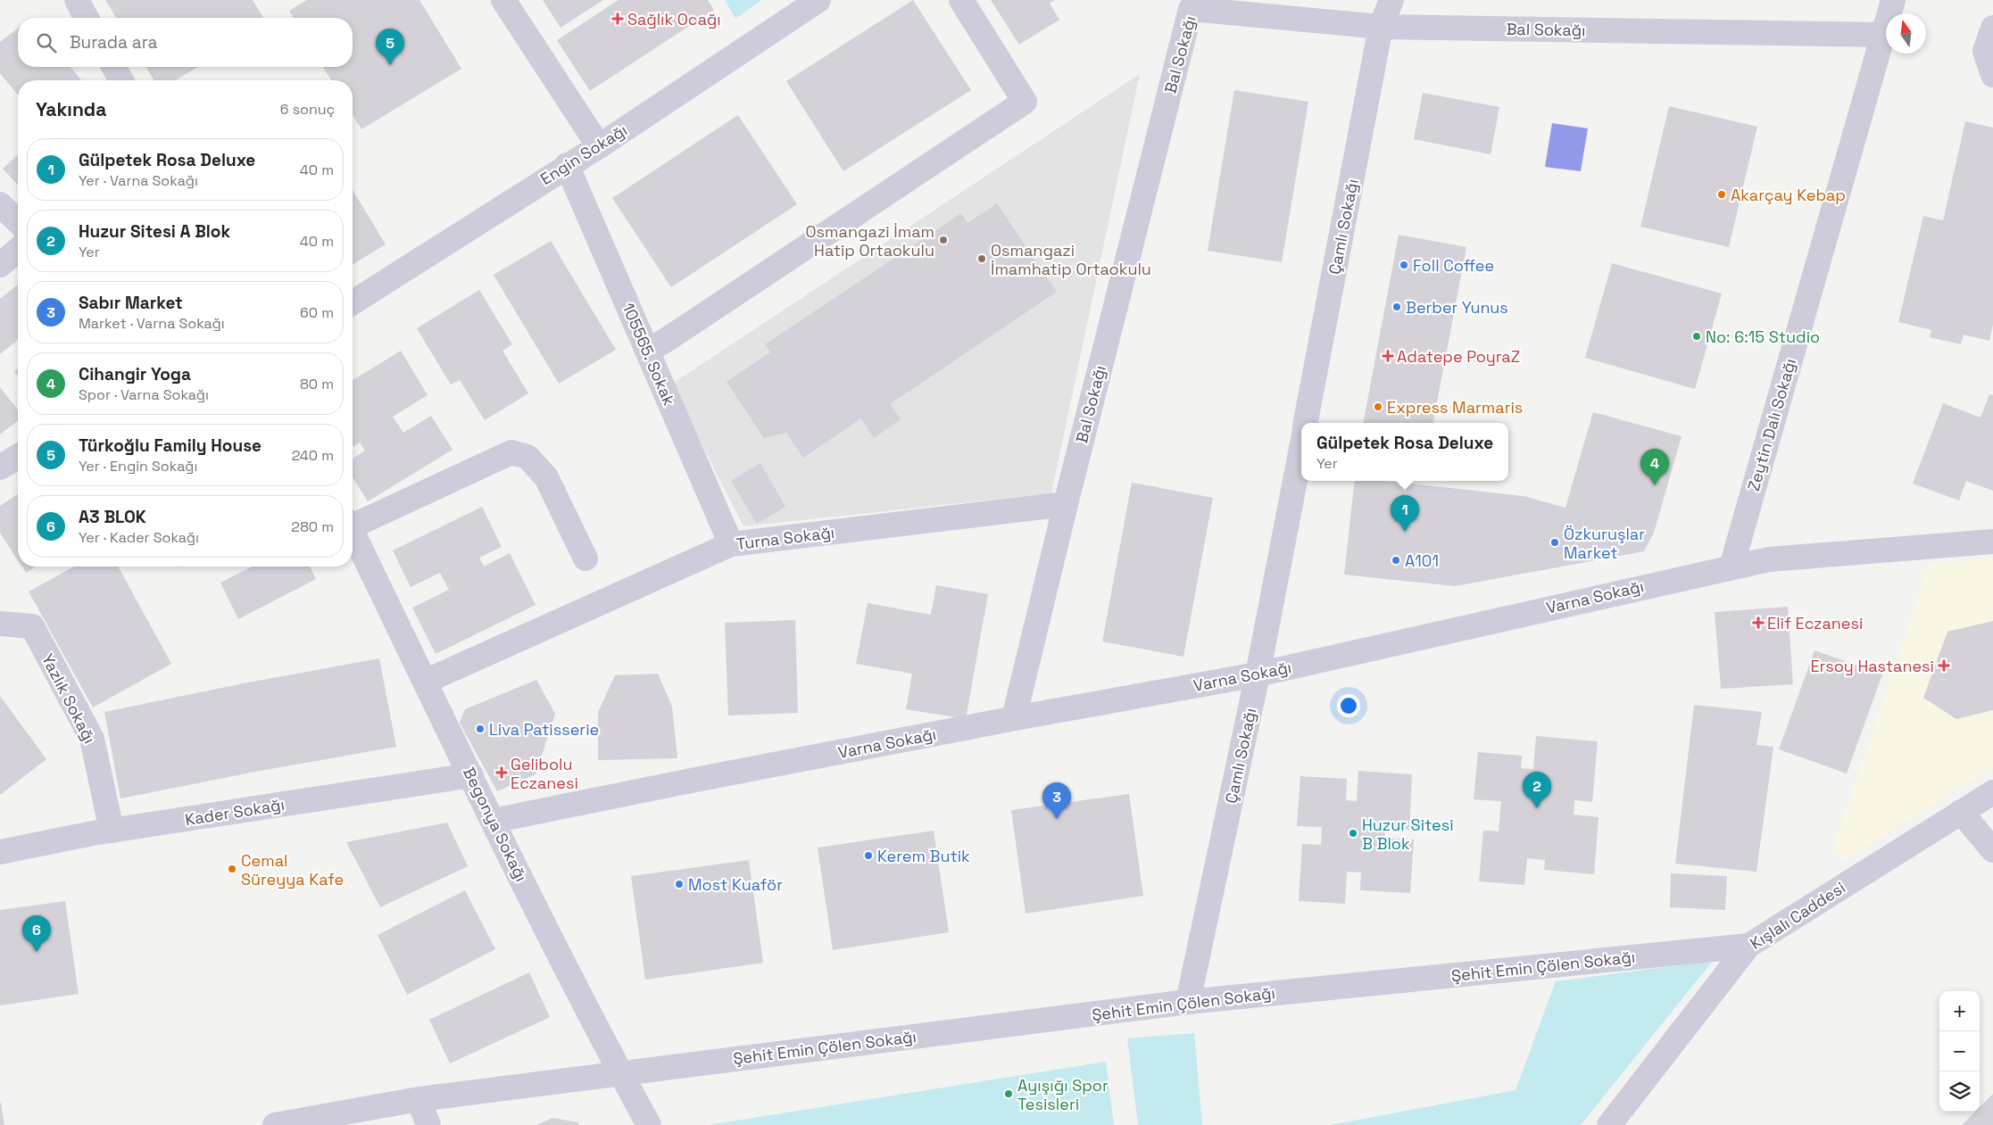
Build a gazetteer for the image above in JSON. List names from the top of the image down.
{
  "streets": {
    "street": [
      "Bal Sokağı",
      "Engin Sokağı",
      "Çamlı Sokağı",
      "105565. Sokak",
      "Zeytin Dalı Sokağı",
      "Turna Sokağı",
      "Varna Sokağı",
      "Yazlık Sokağı",
      "Kader Sokağı",
      "Begonya Sokağı",
      "Kışlalı Caddesi",
      "Şehit Emin Çölen Sokağı"
    ]
  },
  "crossings": [
    ["Bal Sokağı", "Çamlı Sokağı"],
    ["Bal Sokağı", "Zeytin Dalı Sokağı"],
    ["Bal Sokağı", "Turna Sokağı"],
    ["Bal Sokağı", "Varna Sokağı"],
    ["Engin Sokağı", "105565. Sokak"],
    ["Çamlı Sokağı", "Varna Sokağı"],
    ["Çamlı Sokağı", "Şehit Emin Çölen Sokağı"],
    ["105565. Sokak", "Turna Sokağı"],
    ["Zeytin Dalı Sokağı", "Varna Sokağı"],
    ["Turna Sokağı", "Begonya Sokağı"],
    ["Varna Sokağı", "Begonya Sokağı"],
    ["Yazlık Sokağı", "Kader Sokağı"],
    ["Kader Sokağı", "Begonya Sokağı"],
    ["Begonya Sokağı", "Şehit Emin Çölen Sokağı"],
    ["Kışlalı Caddesi", "Şehit Emin Çölen Sokağı"]
  ],
  "places": {
    "health": [
      "Sağlık Ocağı",
      "Adatepe PoyraZ",
      "Elif Eczanesi",
      "Ersoy Hastanesi",
      "Gelibolu Eczanesi"
    ],
    "other": [
      "Akarçay Kebap",
      "Osmangazi İmam Hatip Ortaokulu",
      "Osmangazi İmamhatip Ortaokulu",
      "Foll Coffee",
      "Berber Yunus",
      "No: 6:15 Studio",
      "Express Marmaris",
      "Özkuruşlar Market",
      "A101",
      "Liva Patisserie",
      "Huzur Sitesi B Blok",
      "Kerem Butik",
      "Cemal Süreyya Kafe",
      "Most Kuaför",
      "Ayışığı Spor Tesisleri"
    ]
  },
  "north": "top",
  "page": {
    "search": "Burada ara",
    "pins": [
      "5",
      "4",
      "1",
      "2",
      "3",
      "6"
    ],
    "heading": ["Yakında", "6 sonuç"],
    "list": [
      {
        "mark": "1",
        "name": "Gülpetek Rosa Deluxe",
        "note": "Yer · Varna Sokağı",
        "value": "40 m"
      },
      {
        "mark": "2",
        "name": "Huzur Sitesi A Blok",
        "note": "Yer",
        "value": "40 m"
      },
      {
        "mark": "3",
        "name": "Sabır Market",
        "note": "Market · Varna Sokağı",
        "value": "60 m"
      },
      {
        "mark": "4",
        "name": "Cihangir Yoga",
        "note": "Spor · Varna Sokağı",
        "value": "80 m"
      },
      {
        "mark": "5",
        "name": "Türkoğlu Family House",
        "note": "Yer · Engin Sokağı",
        "value": "240 m"
      },
      {
        "mark": "6",
        "name": "A3 BLOK",
        "note": "Yer · Kader Sokağı",
        "value": "280 m"
      }
    ],
    "popup": ["Gülpetek Rosa Deluxe", "Yer"],
    "map_buttons": ["+", "−"]
  }
}
